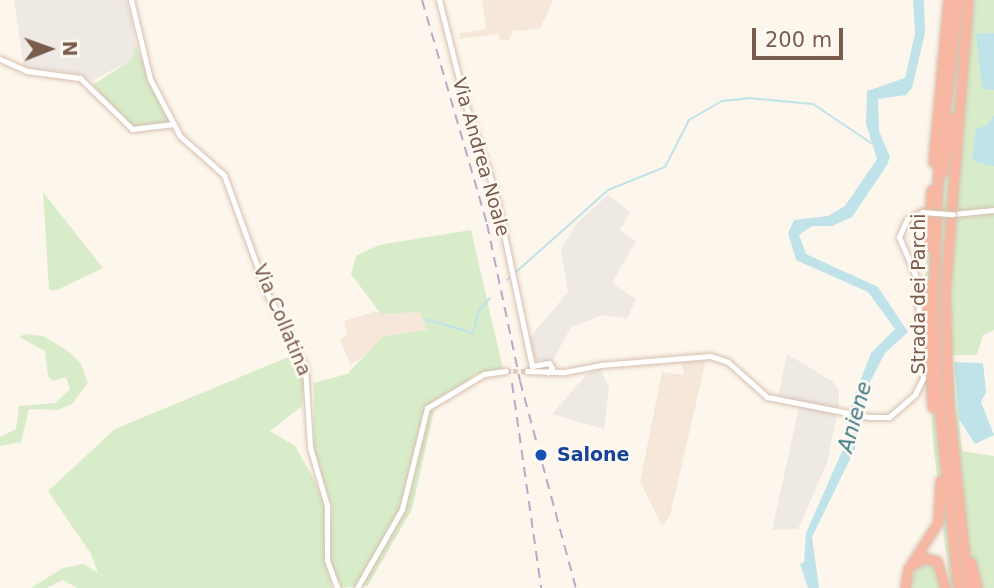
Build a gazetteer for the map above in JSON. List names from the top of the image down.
{
  "streets": {
    "highway": ["Strada dei Parchi"],
    "street": ["Via Andrea Noale", "Via Collatina"]
  },
  "water": ["Aniene"],
  "places": ["Salone"],
  "scale_bar": "200 m",
  "north": "right"
}
